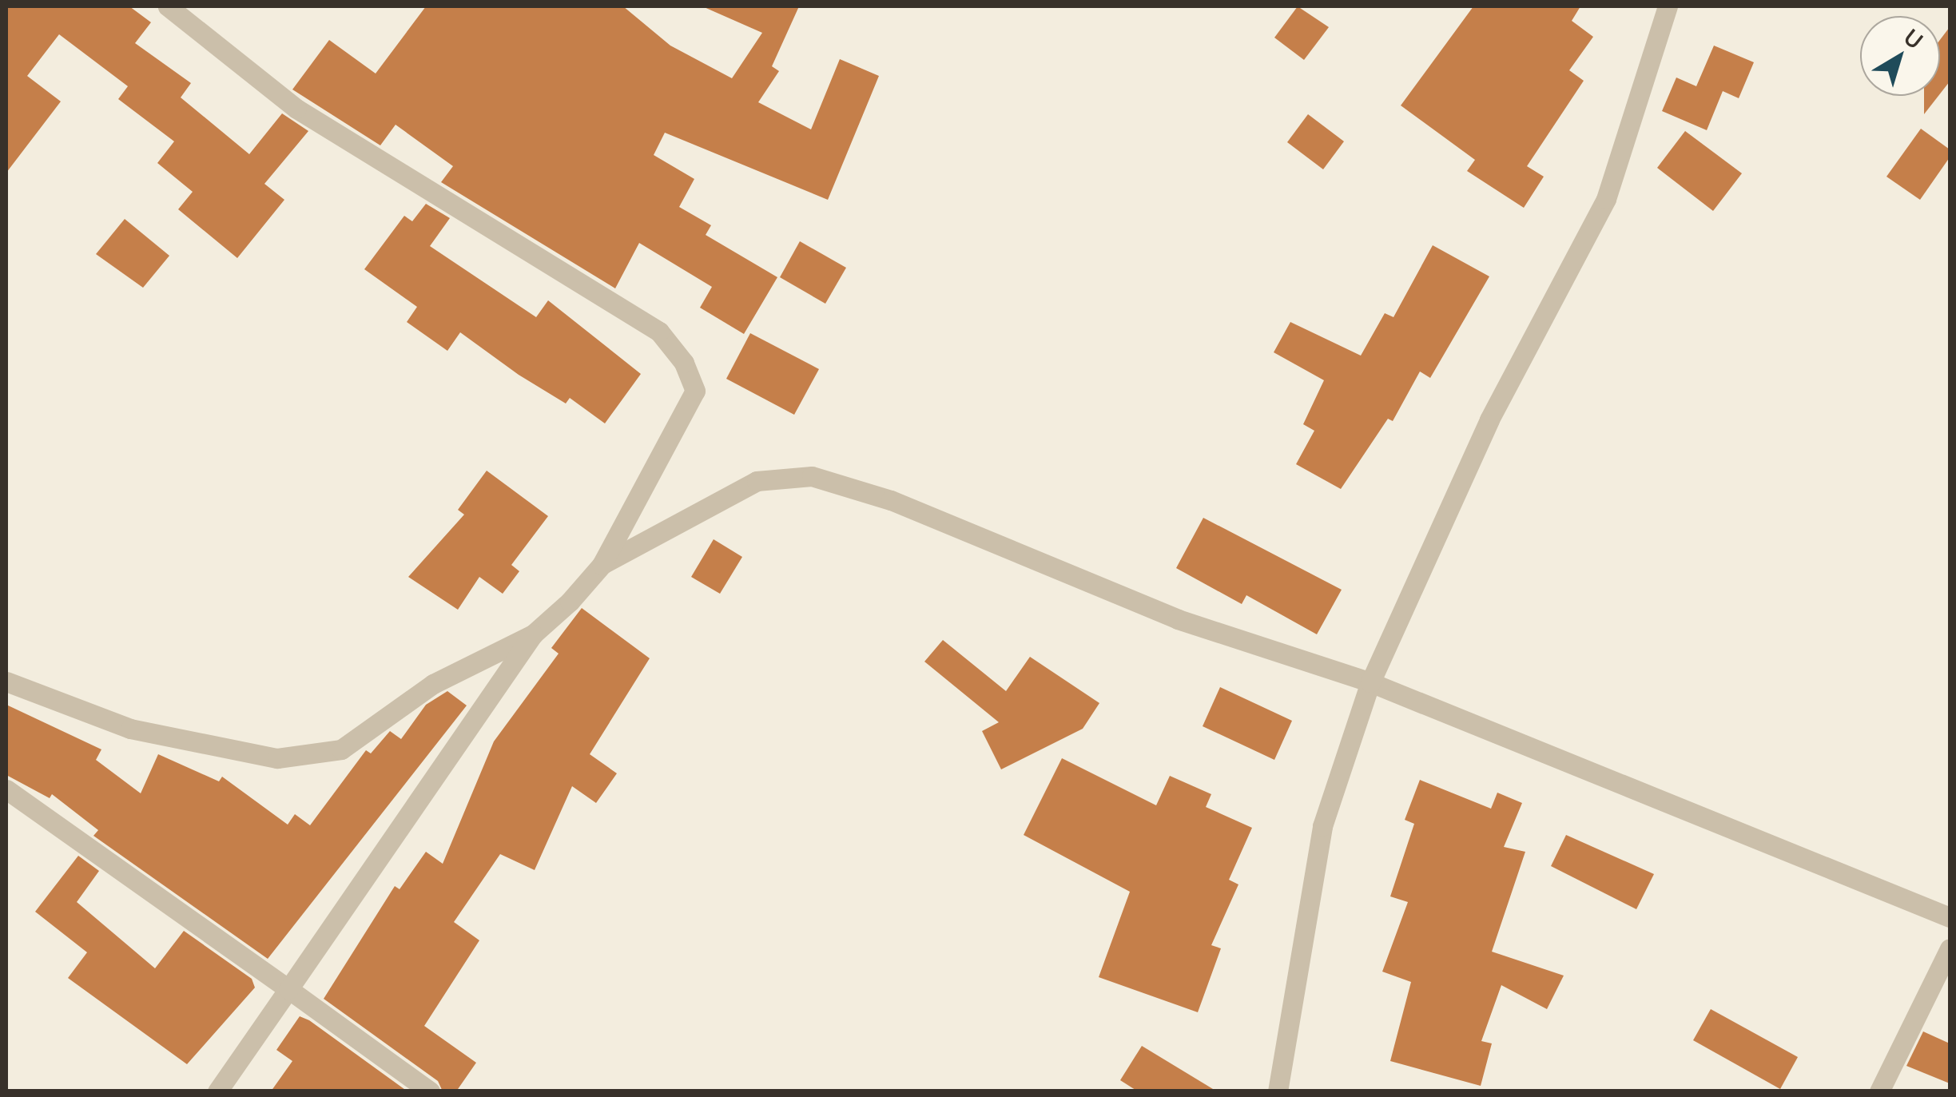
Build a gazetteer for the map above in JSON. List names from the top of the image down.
{
  "north": "top right"
}
